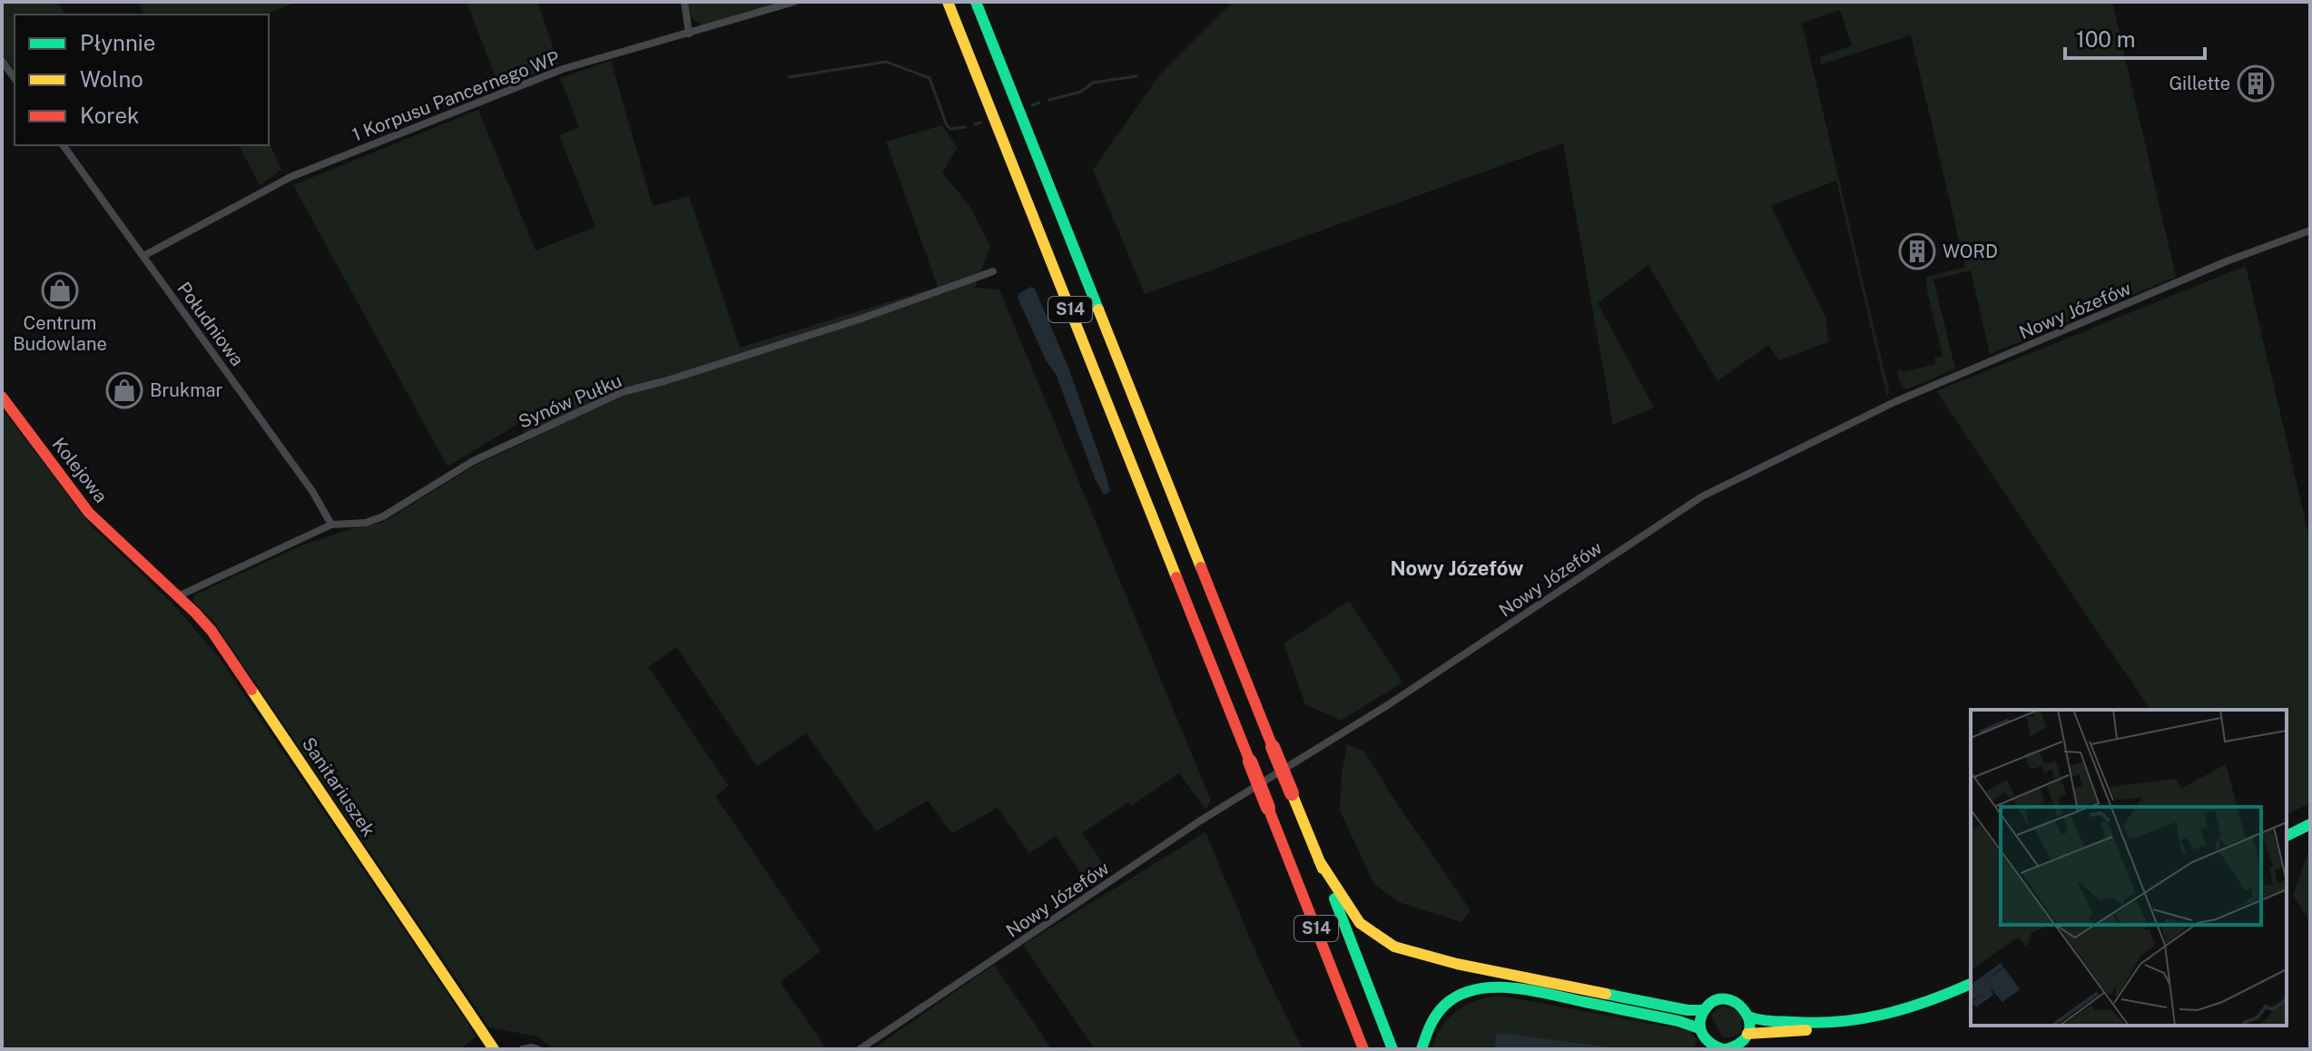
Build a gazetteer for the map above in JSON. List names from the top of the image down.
{
  "streets": {
    "main road": ["S14", "Kolejowa", "Sanitariuszek"],
    "street": [
      "1 Korpusu Pancernego WP",
      "Nowy Józefów",
      "Południowa",
      "Synów Pułku"
    ]
  },
  "crossings": [
    ["1 Korpusu Pancernego WP", "Południowa"],
    ["Południowa", "Synów Pułku"],
    ["Synów Pułku", "Sanitariuszek"],
    ["Kolejowa", "Sanitariuszek"]
  ],
  "districts": ["Nowy Józefów"],
  "places": {
    "building": ["Gillette", "WORD"],
    "shop": ["Centrum Budowlane", "Brukmar"]
  },
  "legend": ["Płynnie", "Wolno", "Korek"],
  "scale_bar": "100 m"
}
